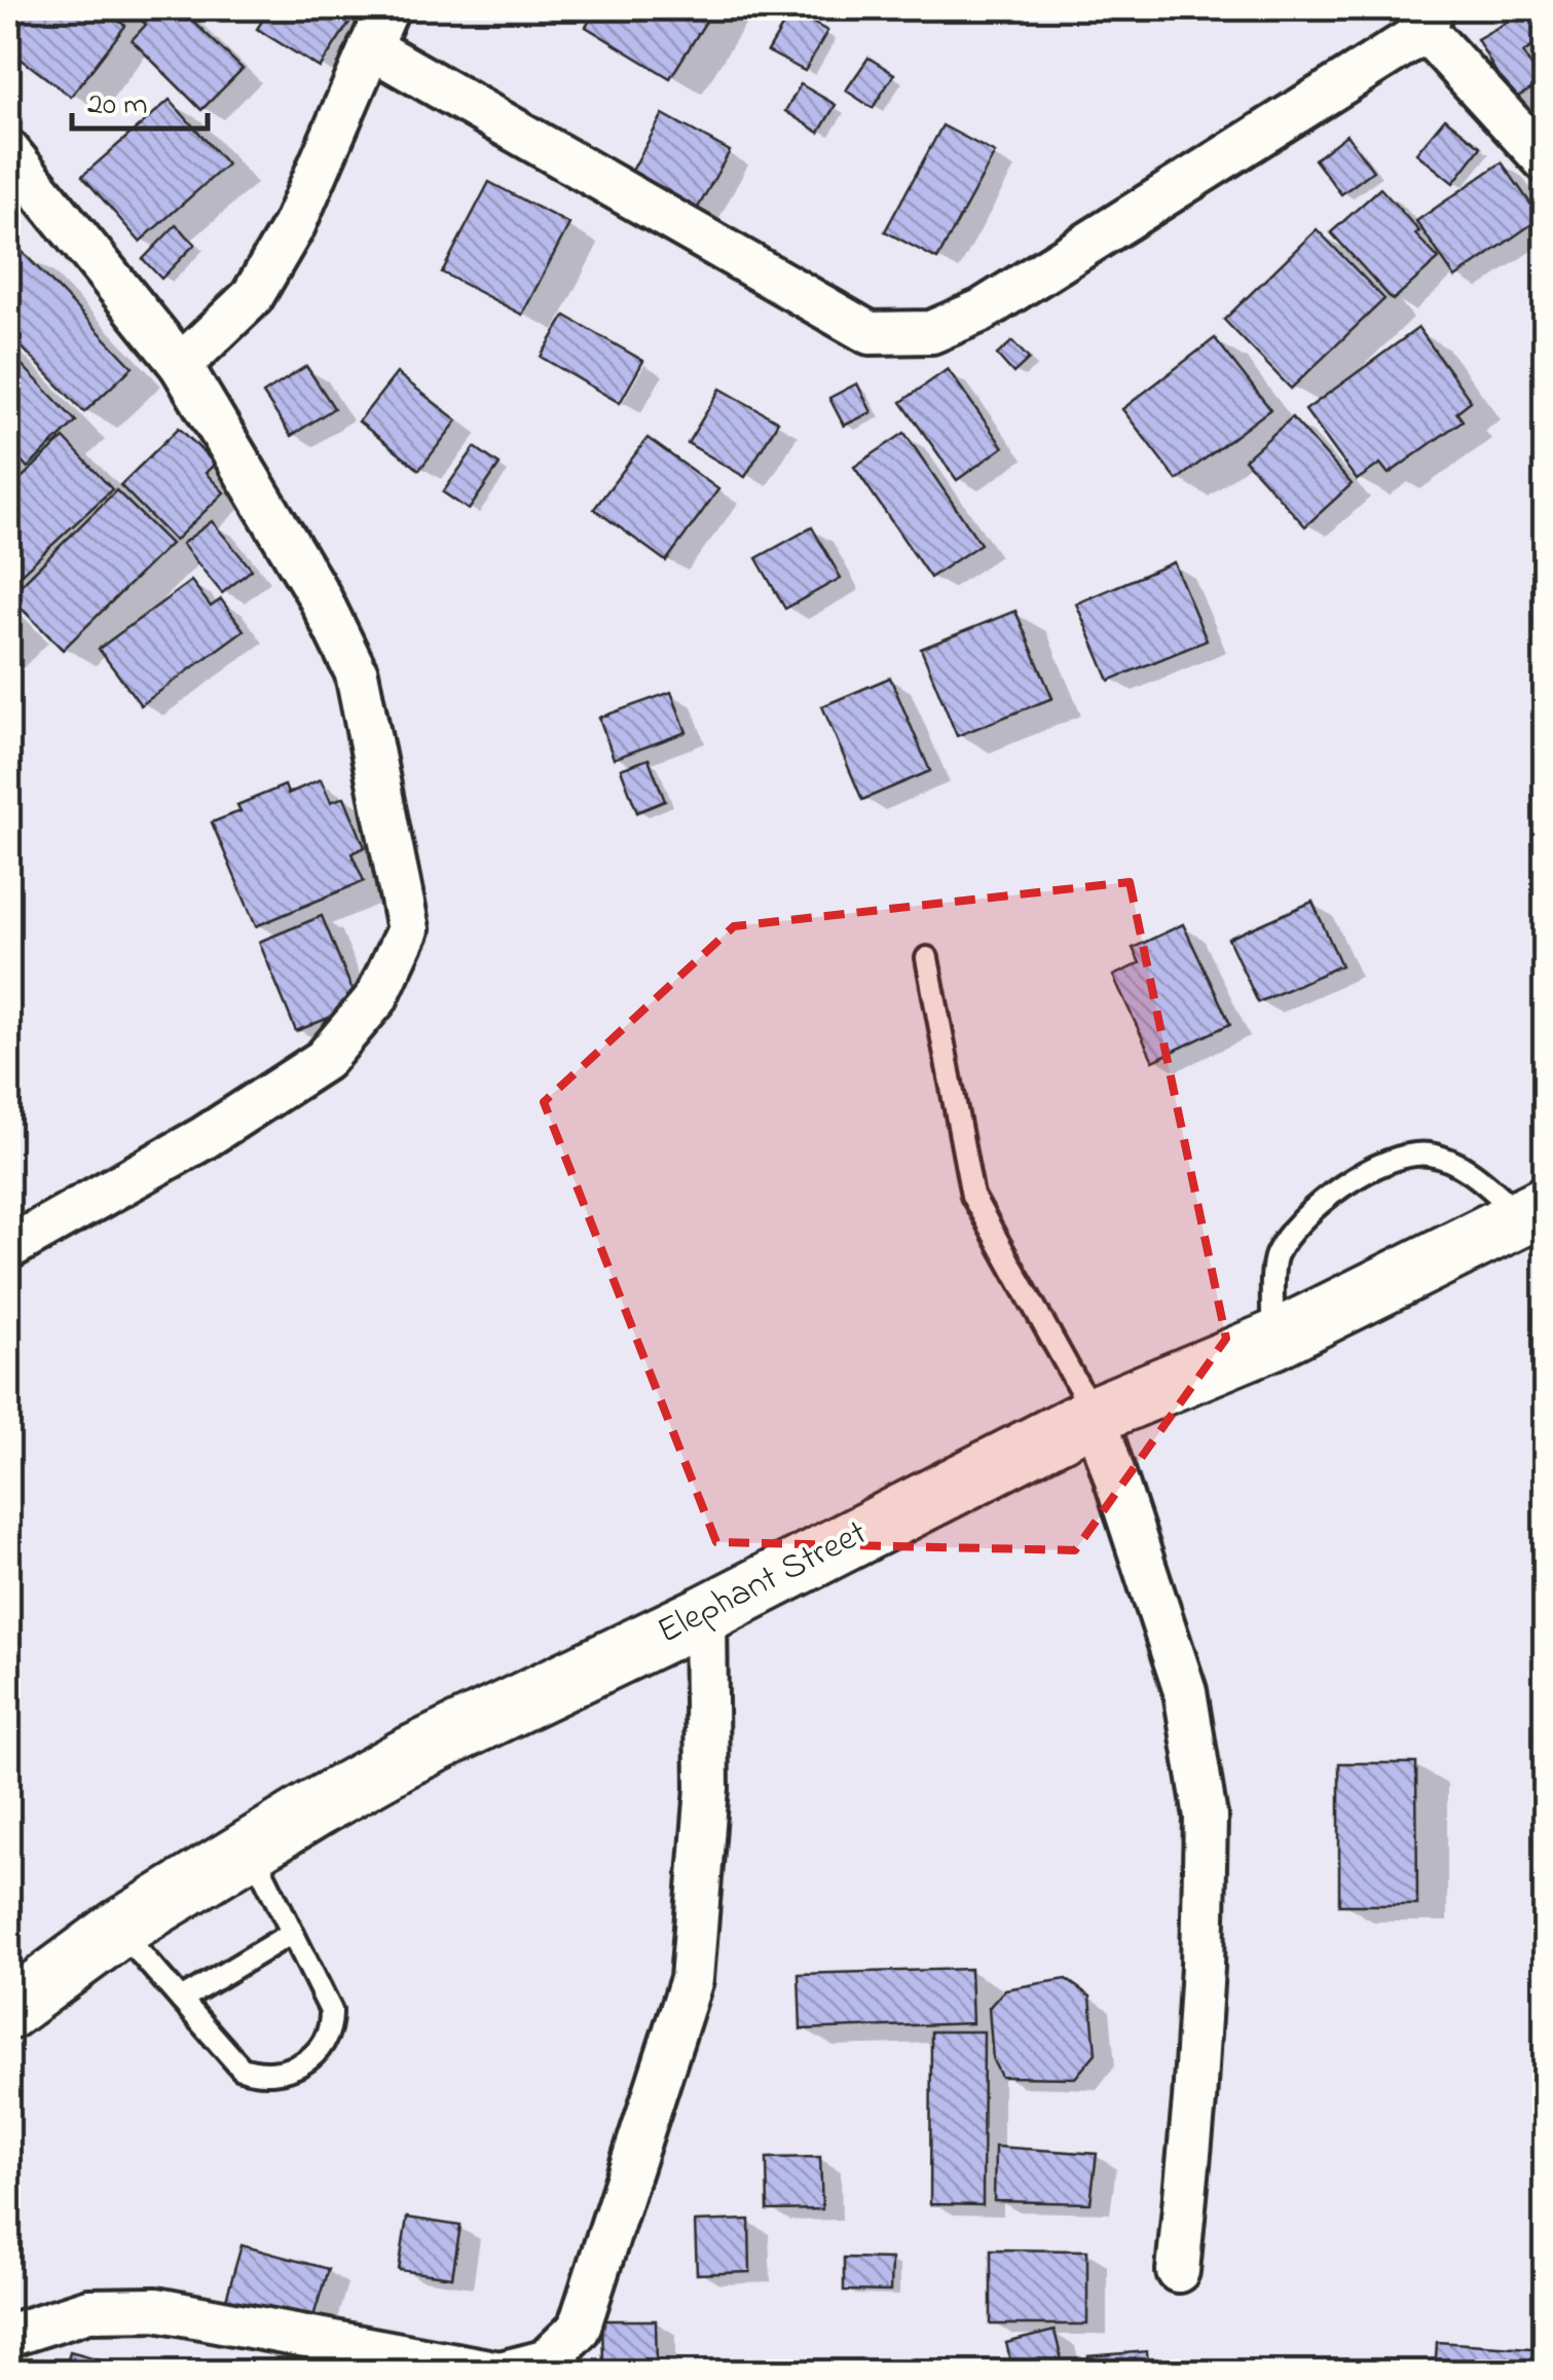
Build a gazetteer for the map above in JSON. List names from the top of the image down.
{
  "streets": {
    "main road": ["Elephant Street"]
  },
  "scale_bar": "20 m"
}
